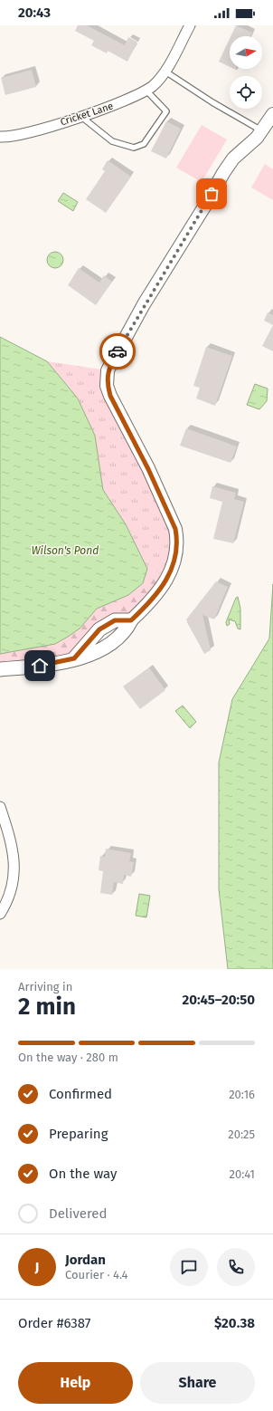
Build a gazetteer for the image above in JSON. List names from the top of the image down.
{
  "streets": {
    "street": ["Cricket Lane"]
  },
  "water": ["Wilson's Pond"],
  "north": "right",
  "page": {
    "status": "20:43",
    "heading": ["2 min", "Arriving in", "20:45–20:50"],
    "panel": [
      "Jordan",
      "Courier · 4.4",
      "Order #6387",
      "$20.38"
    ],
    "bar": "On the way · 280 m",
    "list": [
      ["Confirmed", "20:16"],
      ["Preparing", "20:25"],
      ["On the way", "20:41"],
      "Delivered"
    ],
    "round": "J",
    "buttons": ["Help", "Share"]
  }
}
